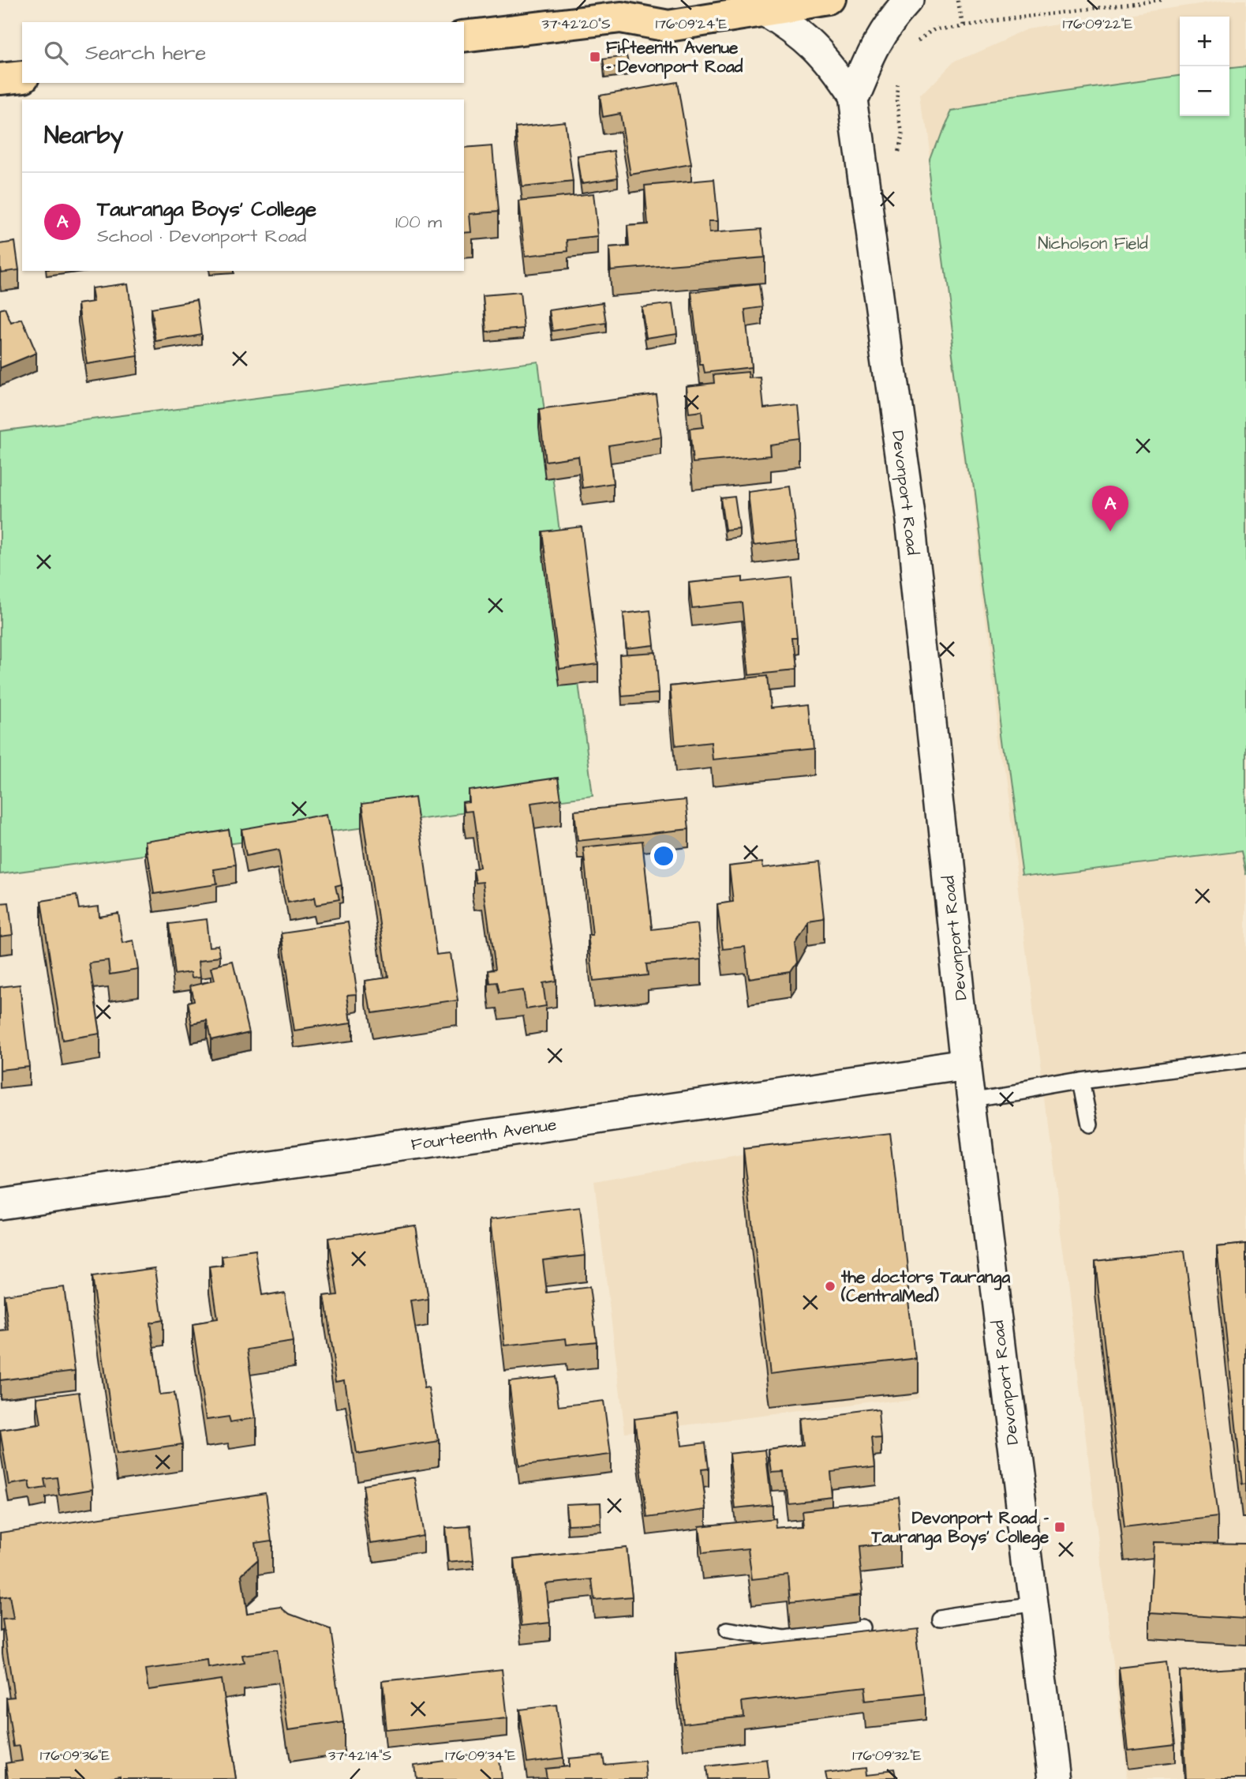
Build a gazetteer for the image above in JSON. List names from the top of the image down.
{
  "streets": {
    "street": ["Devonport Road", "Fourteenth Avenue"]
  },
  "crossings": [
    ["Devonport Road", "Fourteenth Avenue"]
  ],
  "parks": ["Nicholson Field"],
  "places": {
    "transit": ["Fifteenth Avenue - Devonport Road", "Devonport Road - Tauranga Boys' College"],
    "other": ["the doctors Tauranga (CentralMed)"]
  },
  "page": {
    "map_buttons": ["+", "−"],
    "search": "Search here",
    "heading": "Nearby",
    "list": [
      {
        "mark": "A",
        "name": "Tauranga Boys' College",
        "note": "School · Devonport Road",
        "value": "100 m"
      }
    ],
    "pins": "A"
  },
  "coordinates": [
    "176°09'22\"E",
    "176°09'24\"E",
    "37°42'20\"S",
    "37°42'14\"S",
    "176°09'36\"E",
    "176°09'34\"E",
    "176°09'32\"E"
  ]
}
